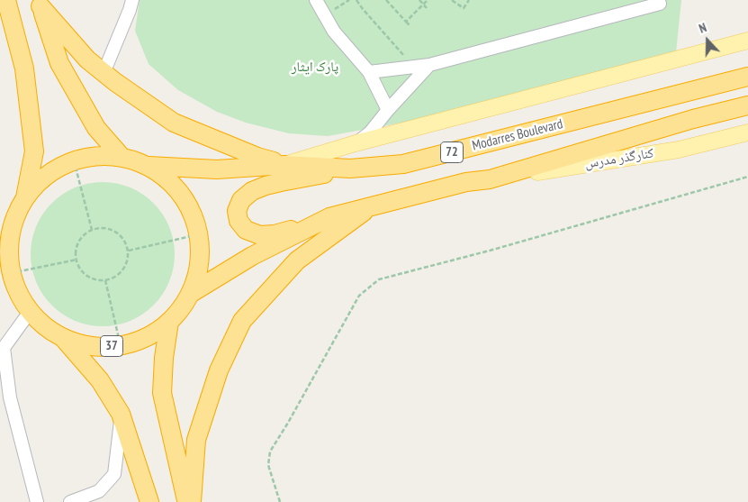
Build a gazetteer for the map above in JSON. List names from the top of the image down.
{
  "streets": {
    "highway": ["Modarres Boulevard", "72", "37"],
    "main road": ["کنارگذر مدرس"]
  },
  "crossings": [
    ["Modarres Boulevard", "37"],
    ["72", "کنارگذر مدرس"],
    ["72", "37"]
  ],
  "parks": ["پارک ایثار"],
  "north": "top"
}
